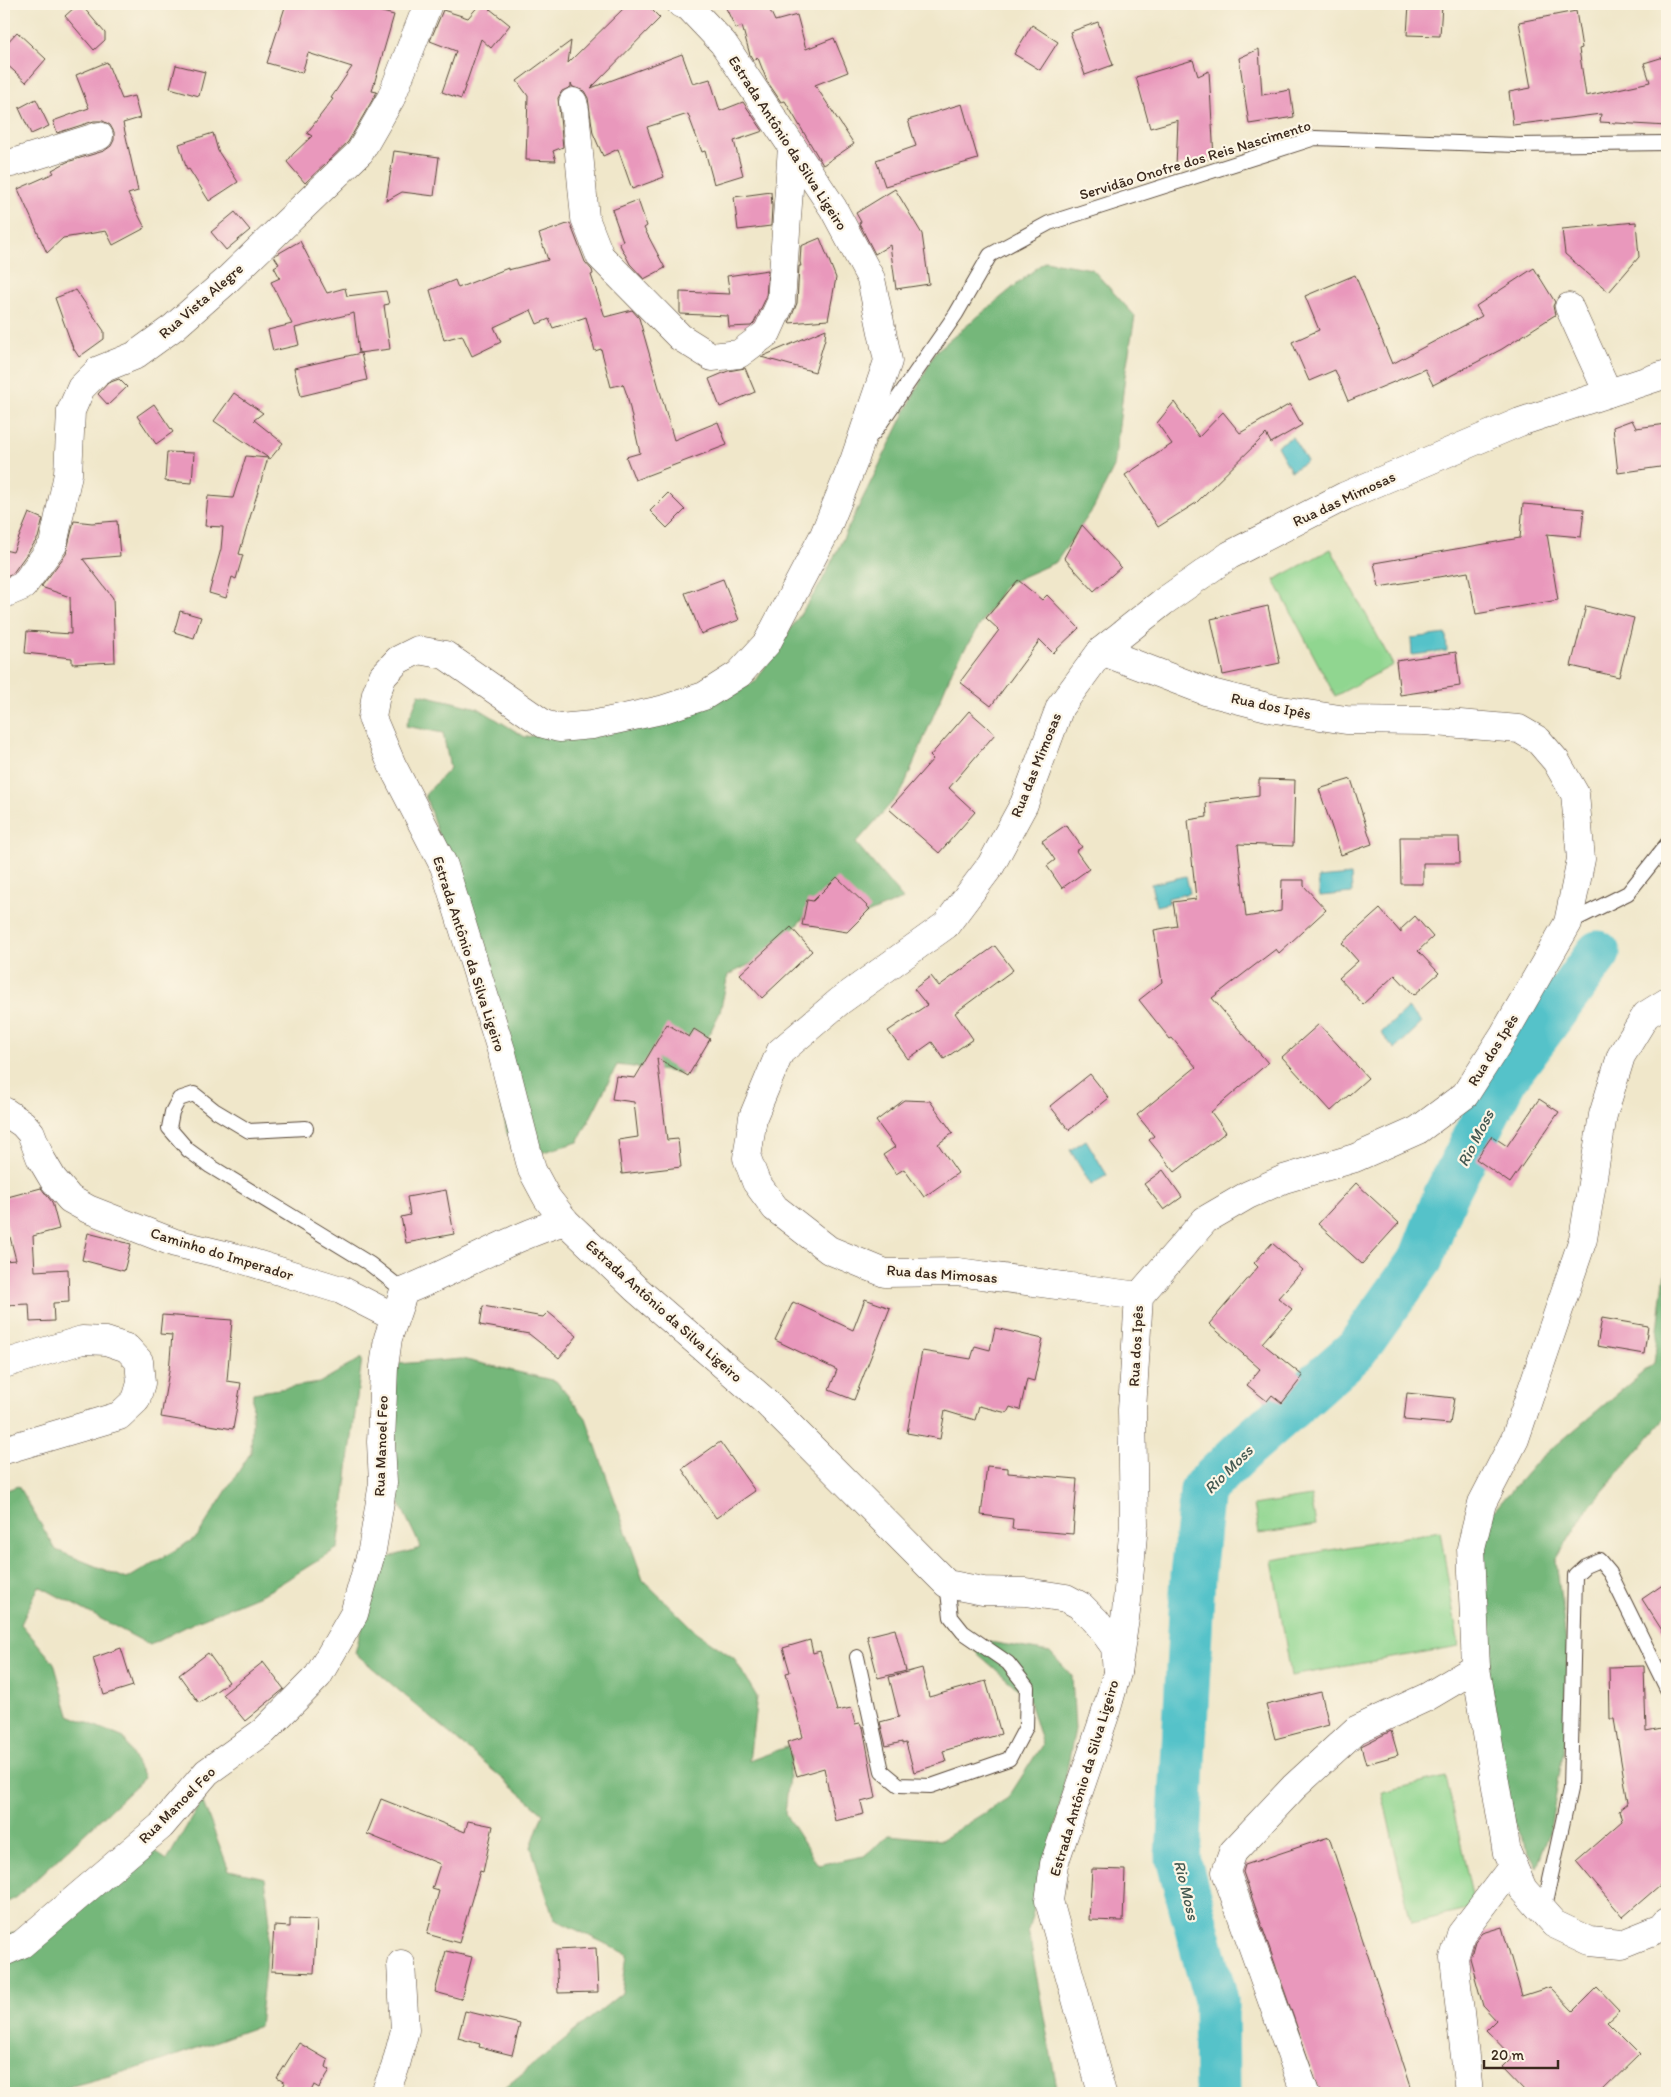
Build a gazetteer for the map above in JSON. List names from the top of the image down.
{
  "streets": {
    "street": [
      "Estrada Antônio da Silva Ligeiro",
      "Rua Vista Alegre",
      "Rua das Mimosas",
      "Rua dos Ipês",
      "Caminho do Imperador",
      "Rua Manoel Feo"
    ],
    "lane": ["Servidão Onofre dos Reis Nascimento"]
  },
  "crossings": [
    ["Estrada Antônio da Silva Ligeiro", "Servidão Onofre dos Reis Nascimento"],
    ["Estrada Antônio da Silva Ligeiro", "Rua dos Ipês"],
    ["Rua das Mimosas", "Rua dos Ipês"],
    ["Caminho do Imperador", "Rua Manoel Feo"]
  ],
  "water": ["Rio Moss"],
  "scale_bar": "20 m"
}
